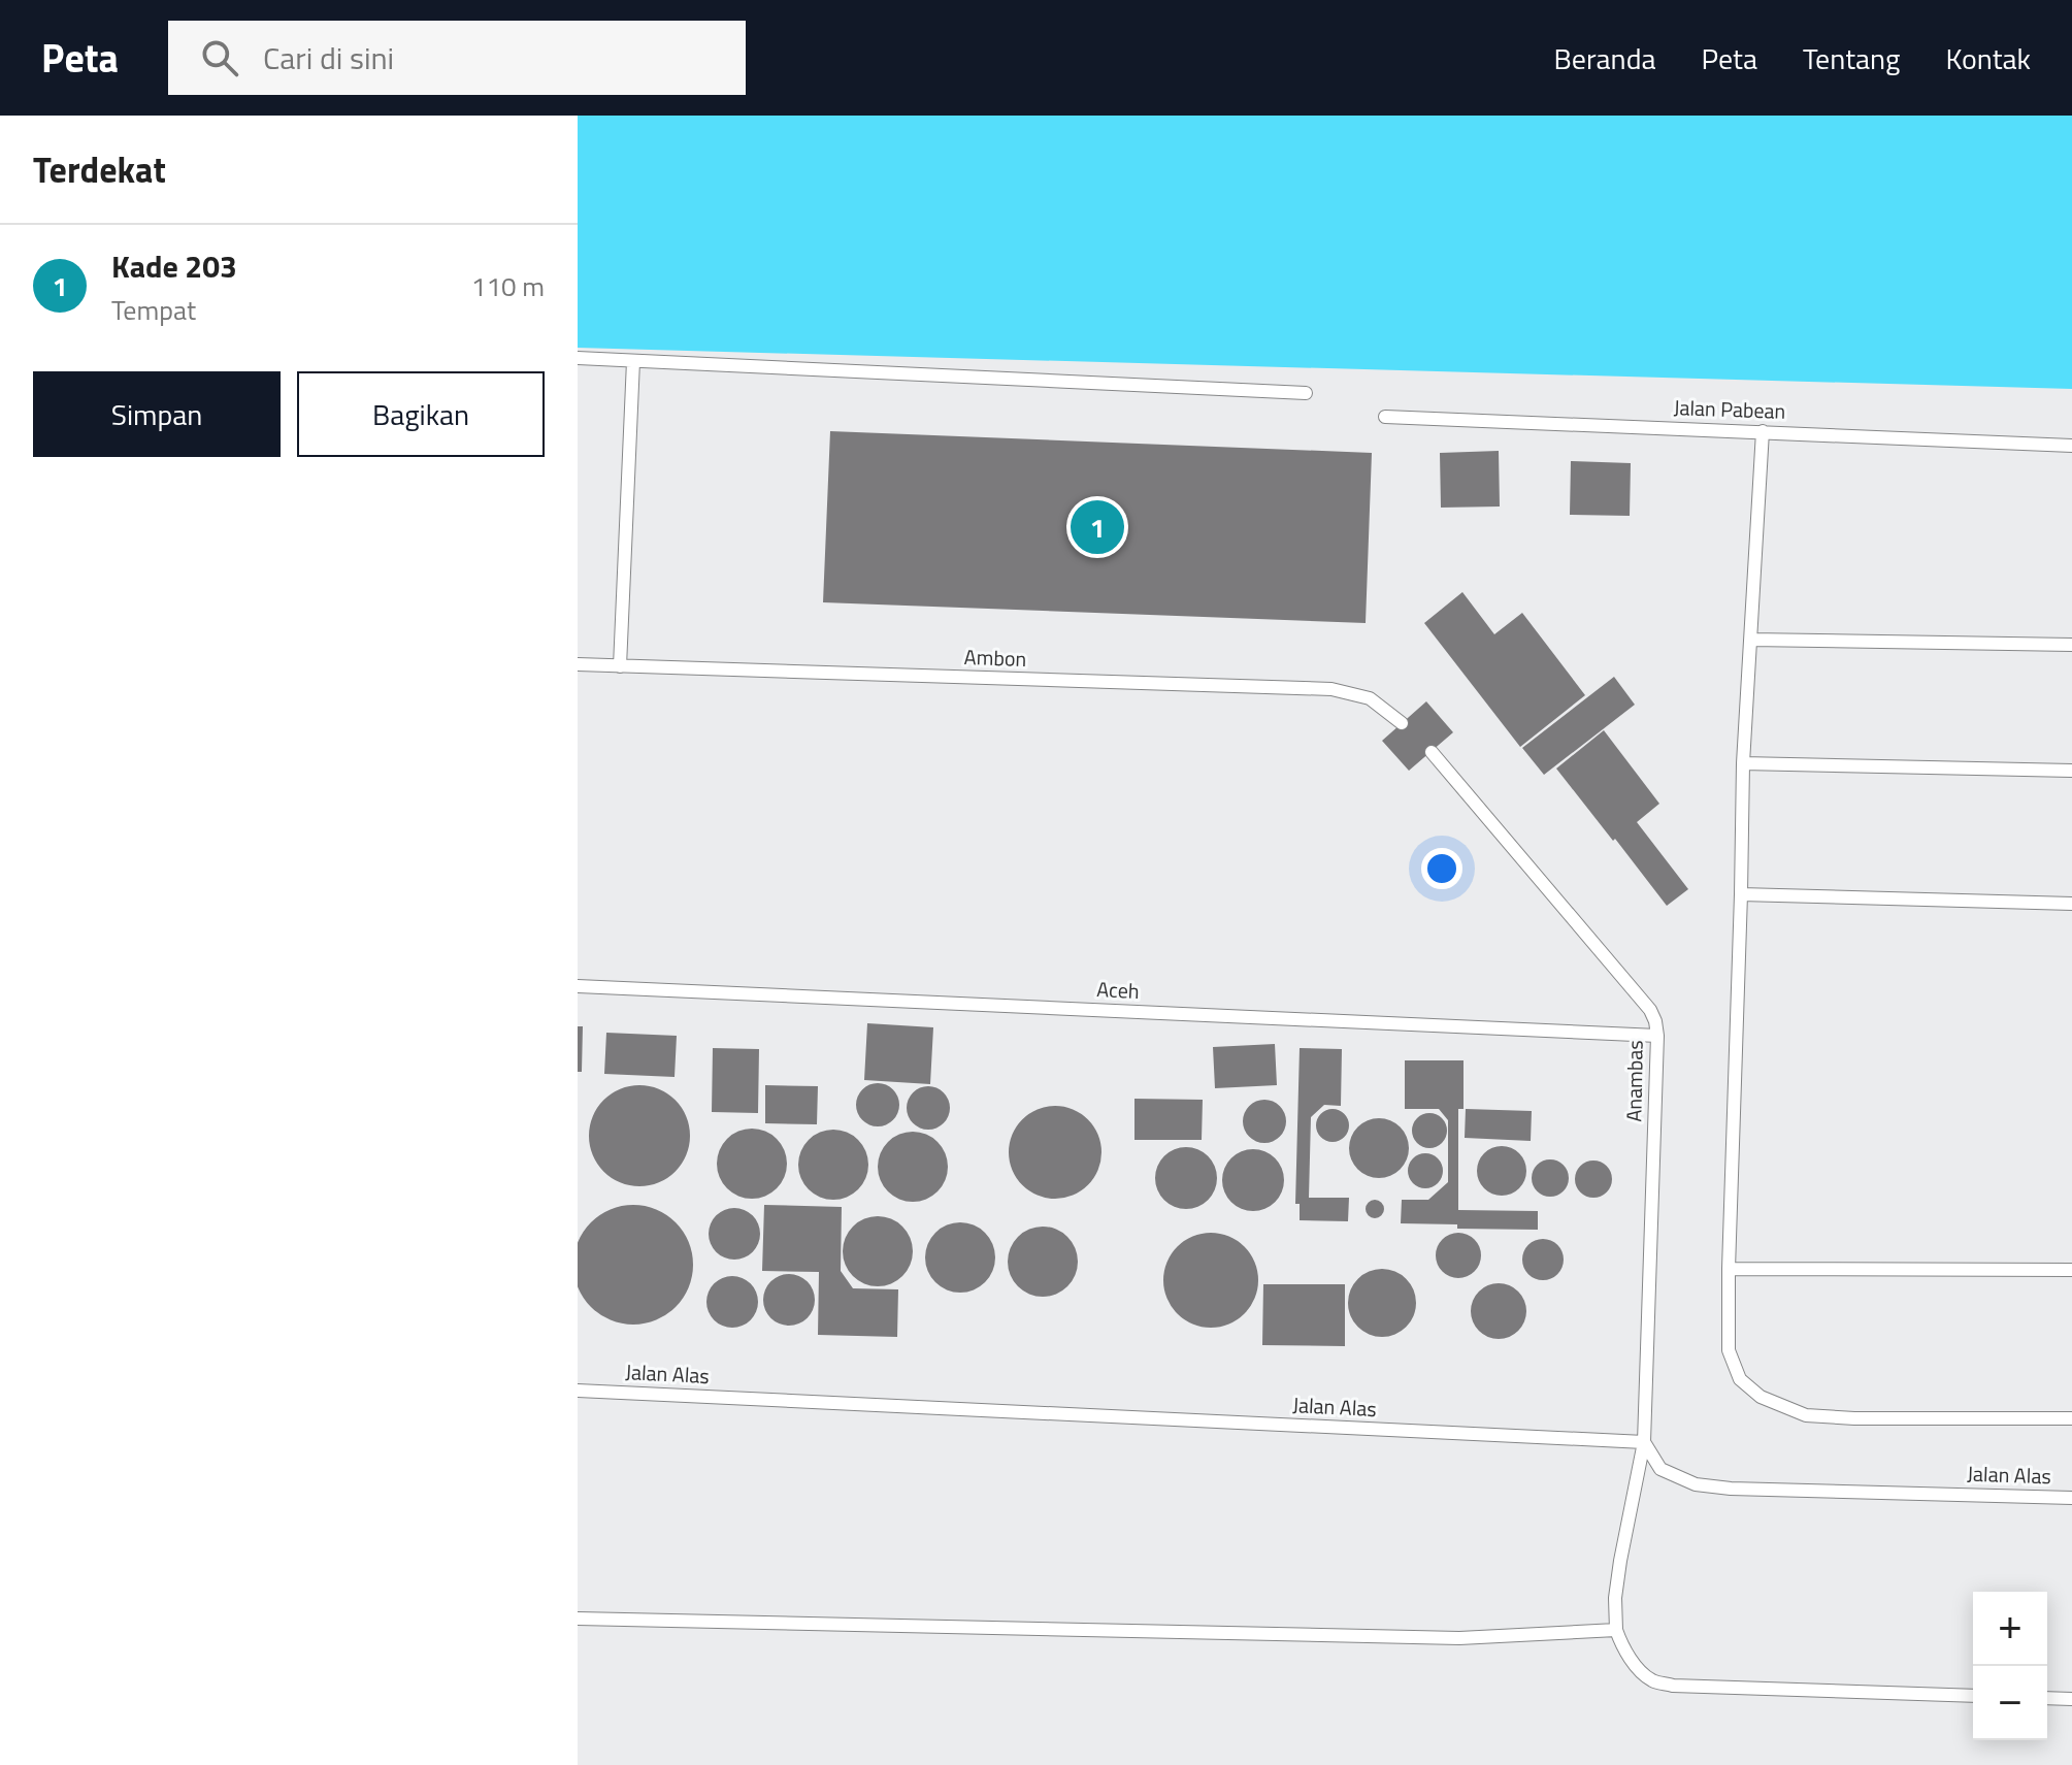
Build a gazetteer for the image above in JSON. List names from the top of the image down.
{
  "streets": {
    "lane": [
      "Jalan Pabean",
      "Ambon",
      "Aceh",
      "Anambas",
      "Jalan Alas"
    ]
  },
  "crossings": [
    ["Aceh", "Anambas"],
    ["Anambas", "Jalan Alas"]
  ],
  "page": {
    "header": "Peta",
    "search": "Cari di sini",
    "nav": [
      "Beranda",
      "Peta",
      "Tentang",
      "Kontak"
    ],
    "heading": "Terdekat",
    "list": [
      {
        "mark": "1",
        "name": "Kade 203",
        "note": "Tempat",
        "value": "110 m"
      }
    ],
    "buttons": ["Simpan", "Bagikan"],
    "pins": "1",
    "map_buttons": ["+", "−"]
  }
}
